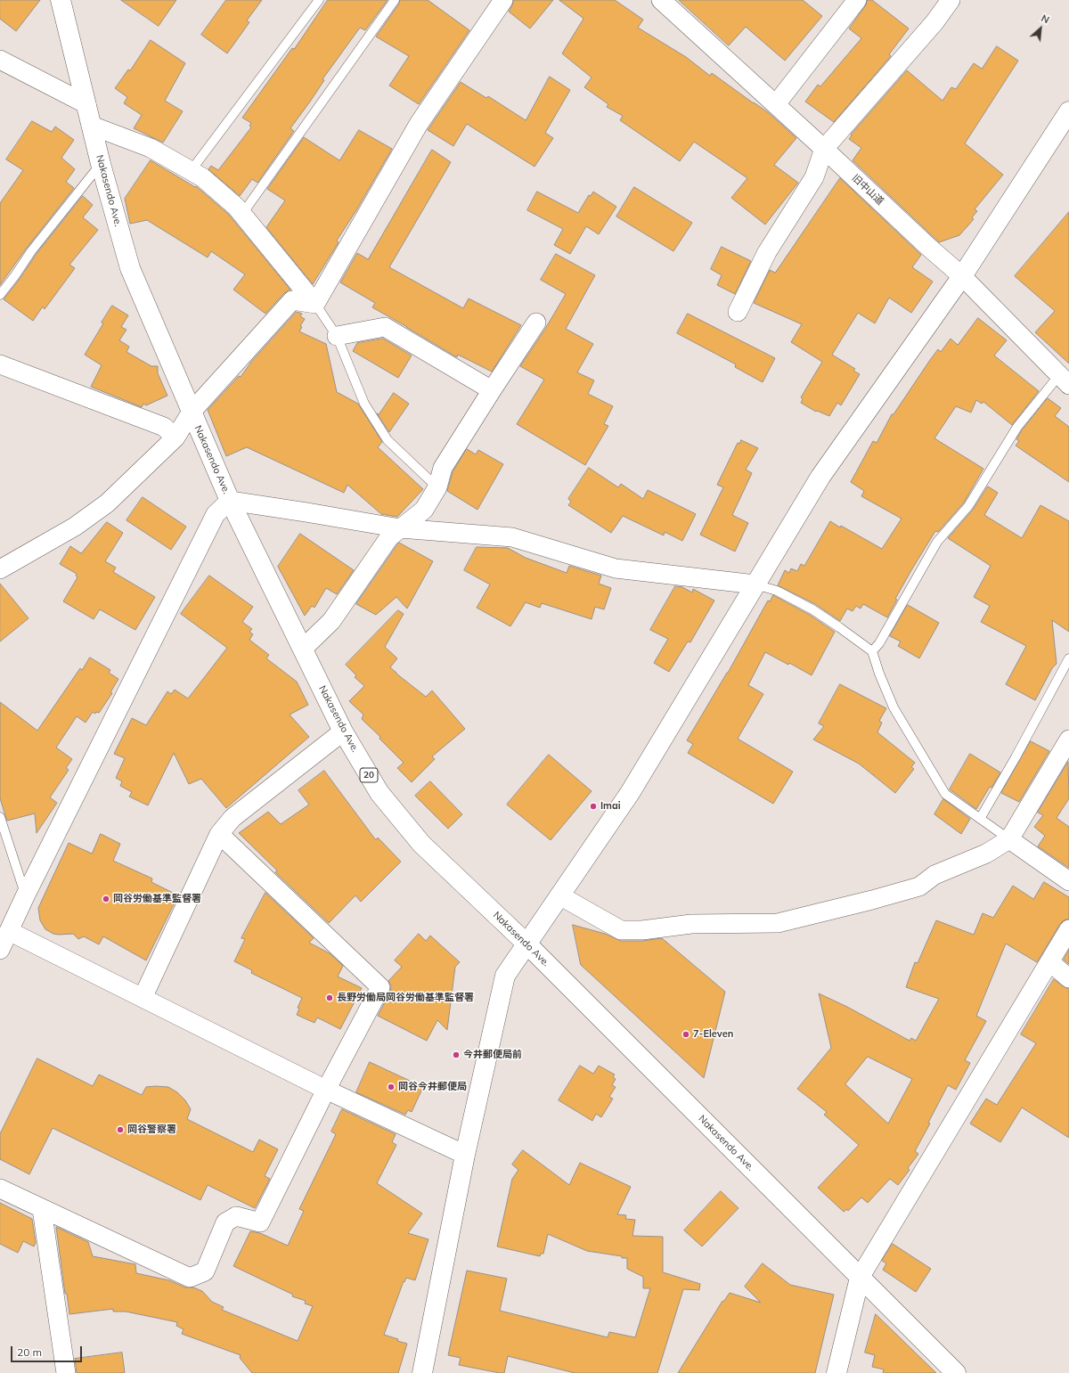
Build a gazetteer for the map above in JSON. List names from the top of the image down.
{
  "streets": {
    "main road": ["Nakasendo Ave.", "20"],
    "street": ["旧中山道"]
  },
  "places": [
    "Imai",
    "岡谷労働基準監督署",
    "長野労働局岡谷労働基準監督署",
    "7-Eleven",
    "今井郵便局前",
    "岡谷今井郵便局",
    "岡谷警察署"
  ],
  "scale_bar": "20 m",
  "north": "top right"
}
